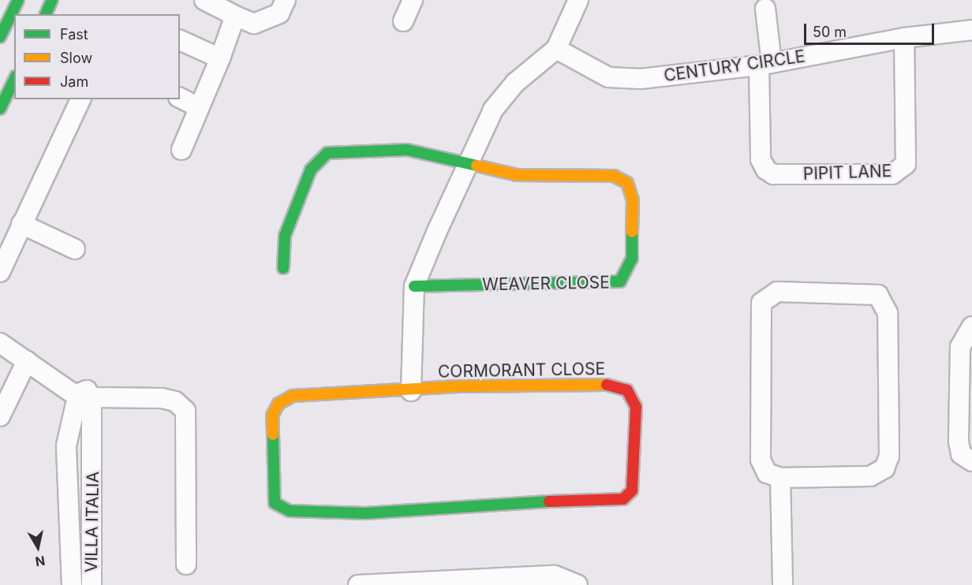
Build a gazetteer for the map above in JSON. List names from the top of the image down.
{
  "streets": {
    "street": [
      "CENTURY CIRCLE",
      "PIPIT LANE",
      "WEAVER CLOSE",
      "CORMORANT CLOSE",
      "VILLA ITALIA"
    ]
  },
  "crossings": [
    ["CENTURY CIRCLE", "PIPIT LANE"]
  ],
  "legend": ["Fast", "Slow", "Jam"],
  "scale_bar": "50 m",
  "north": "bottom"
}
